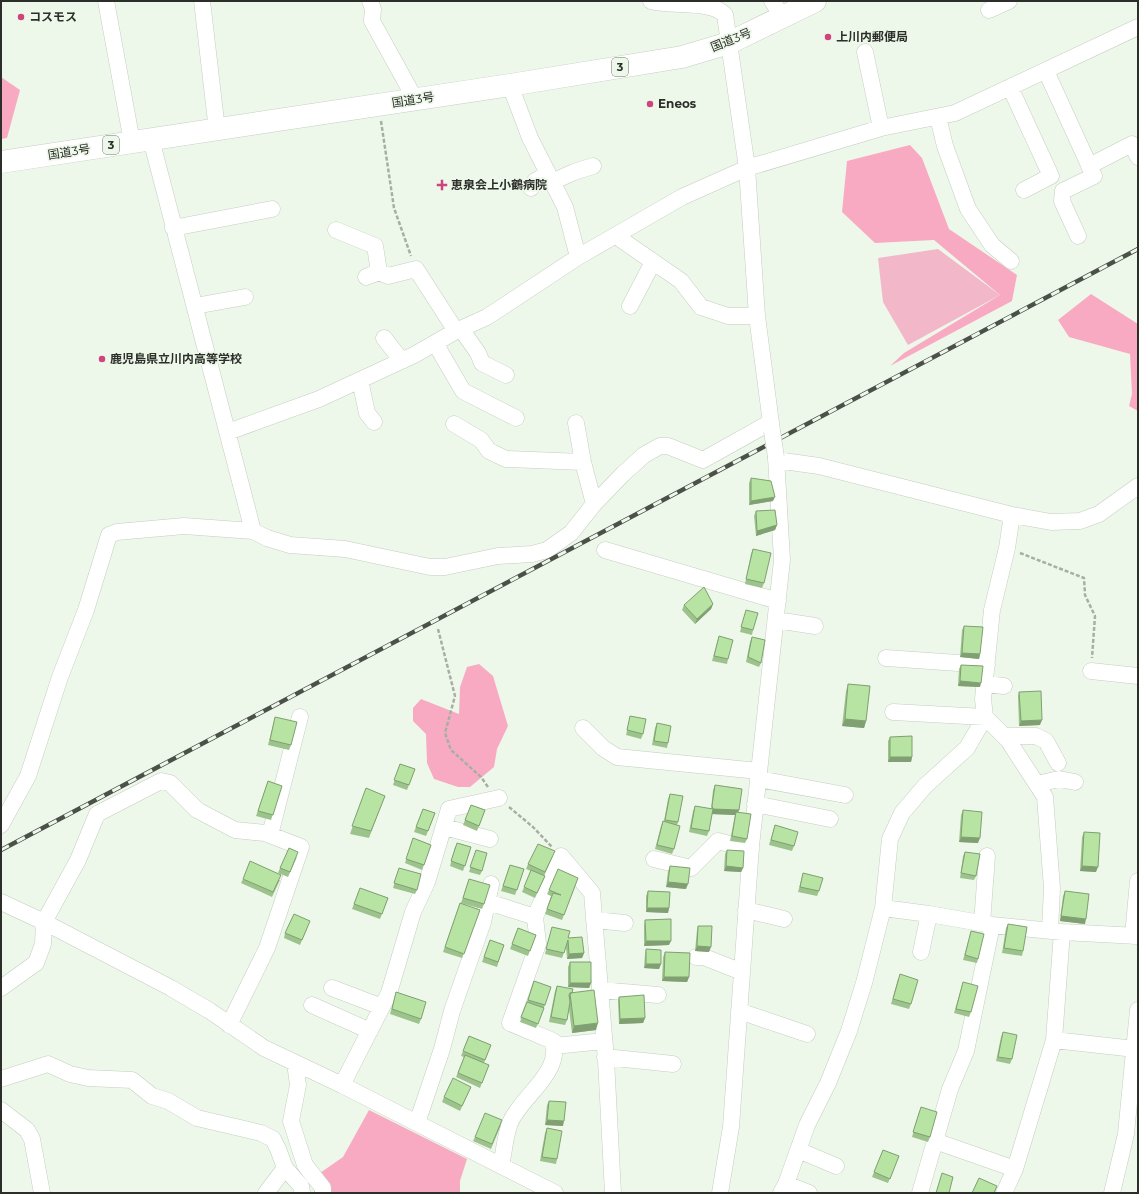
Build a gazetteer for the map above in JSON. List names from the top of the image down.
{
  "streets": {
    "highway": ["国道3号", "3"]
  },
  "places": {
    "other": [
      "コスモス",
      "上川内郵便局",
      "Eneos",
      "鹿児島県立川内高等学校"
    ],
    "health": ["恵泉会上小鶴病院"]
  }
}
